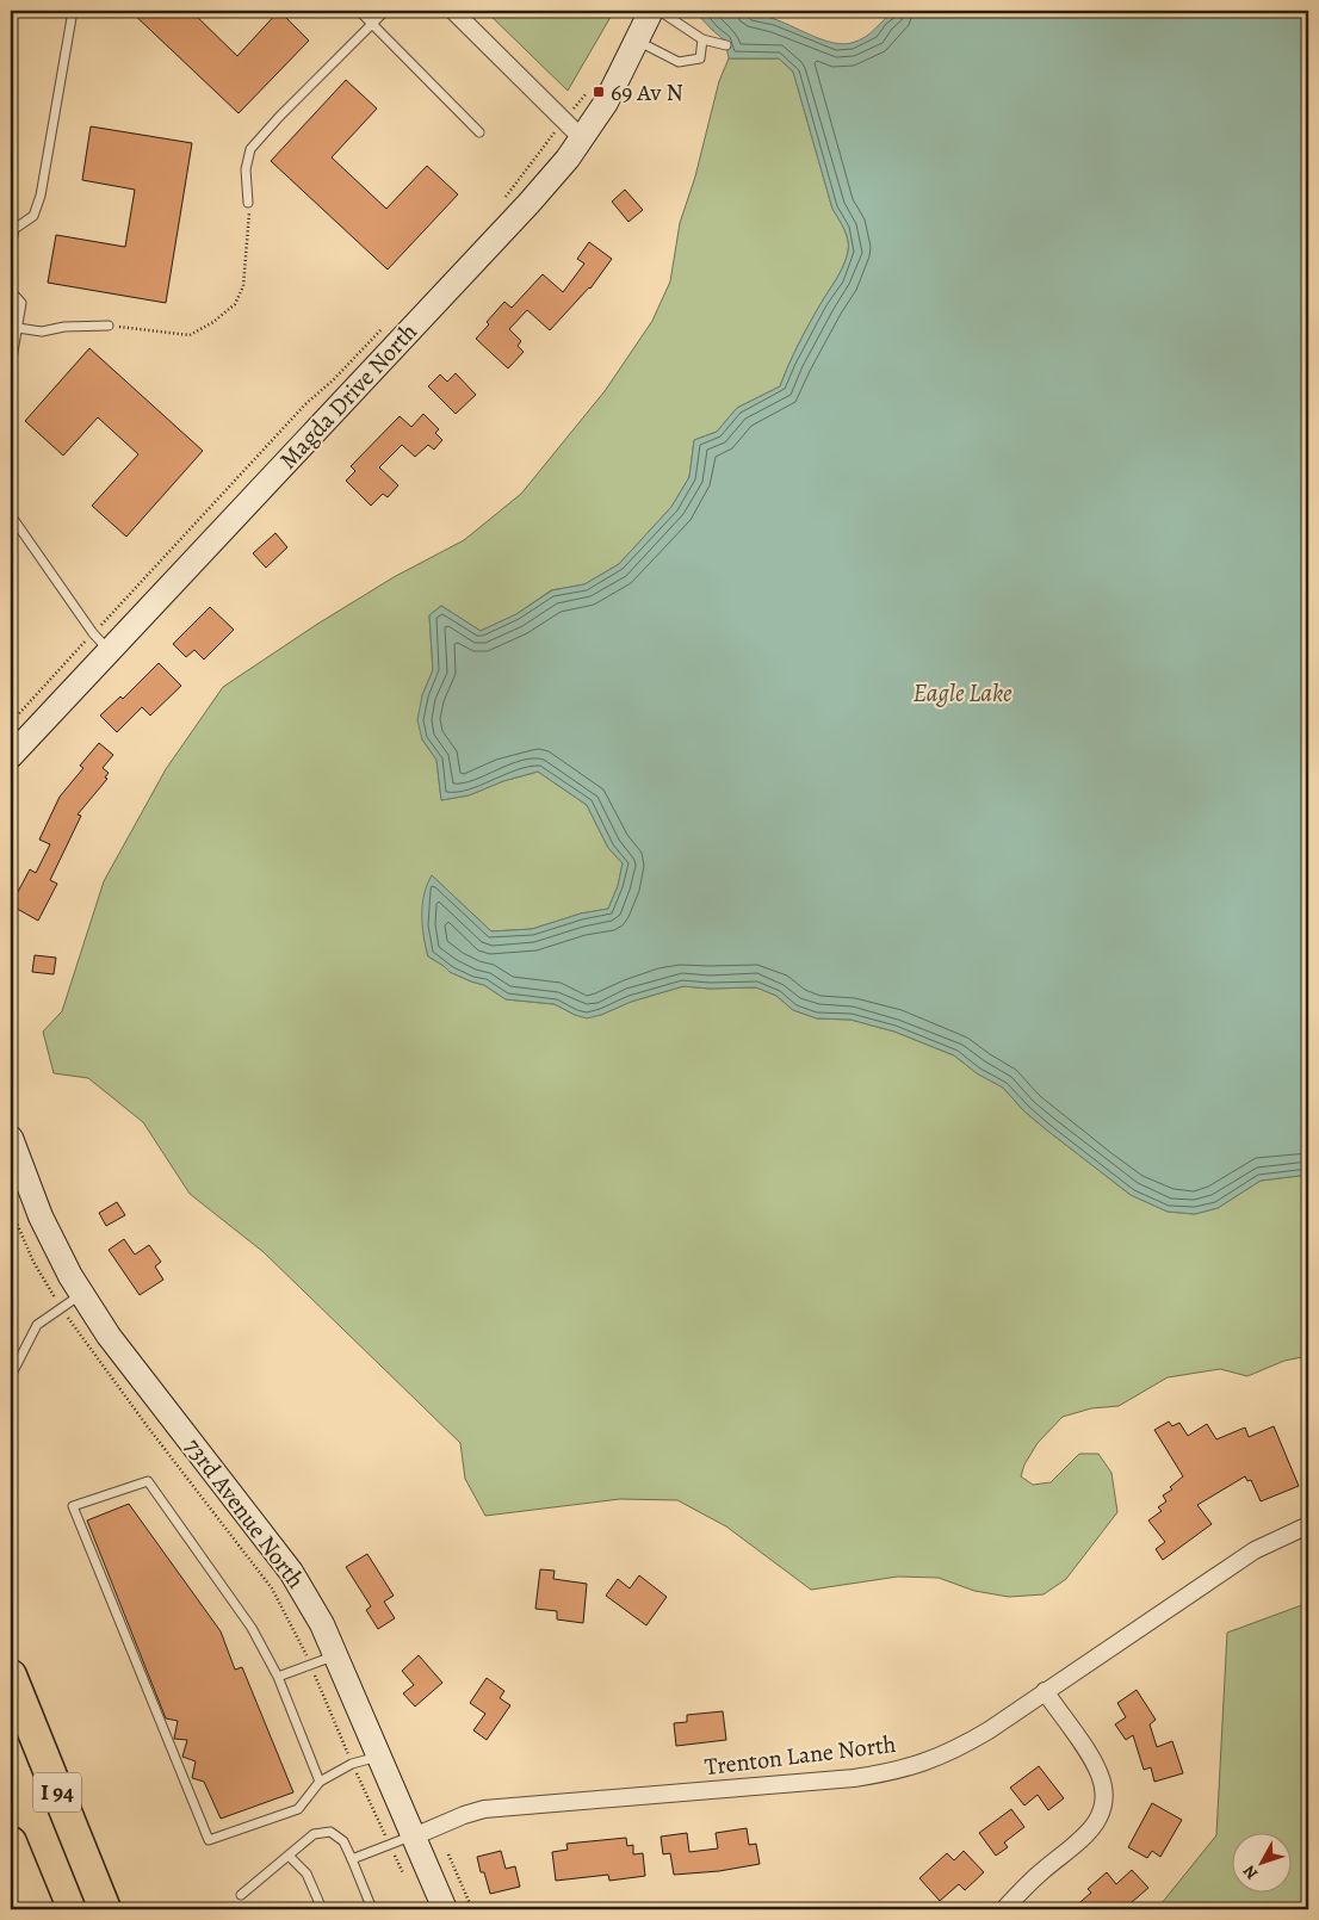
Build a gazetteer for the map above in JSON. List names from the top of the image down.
{
  "streets": {
    "highway": ["I 94"],
    "street": ["Magda Drive North", "73rd Avenue North", "Trenton Lane North"]
  },
  "crossings": [
    ["73rd Avenue North", "Trenton Lane North"]
  ],
  "water": ["Eagle Lake"],
  "places": {
    "transit": ["69 Av N"]
  },
  "north": "bottom left"
}
